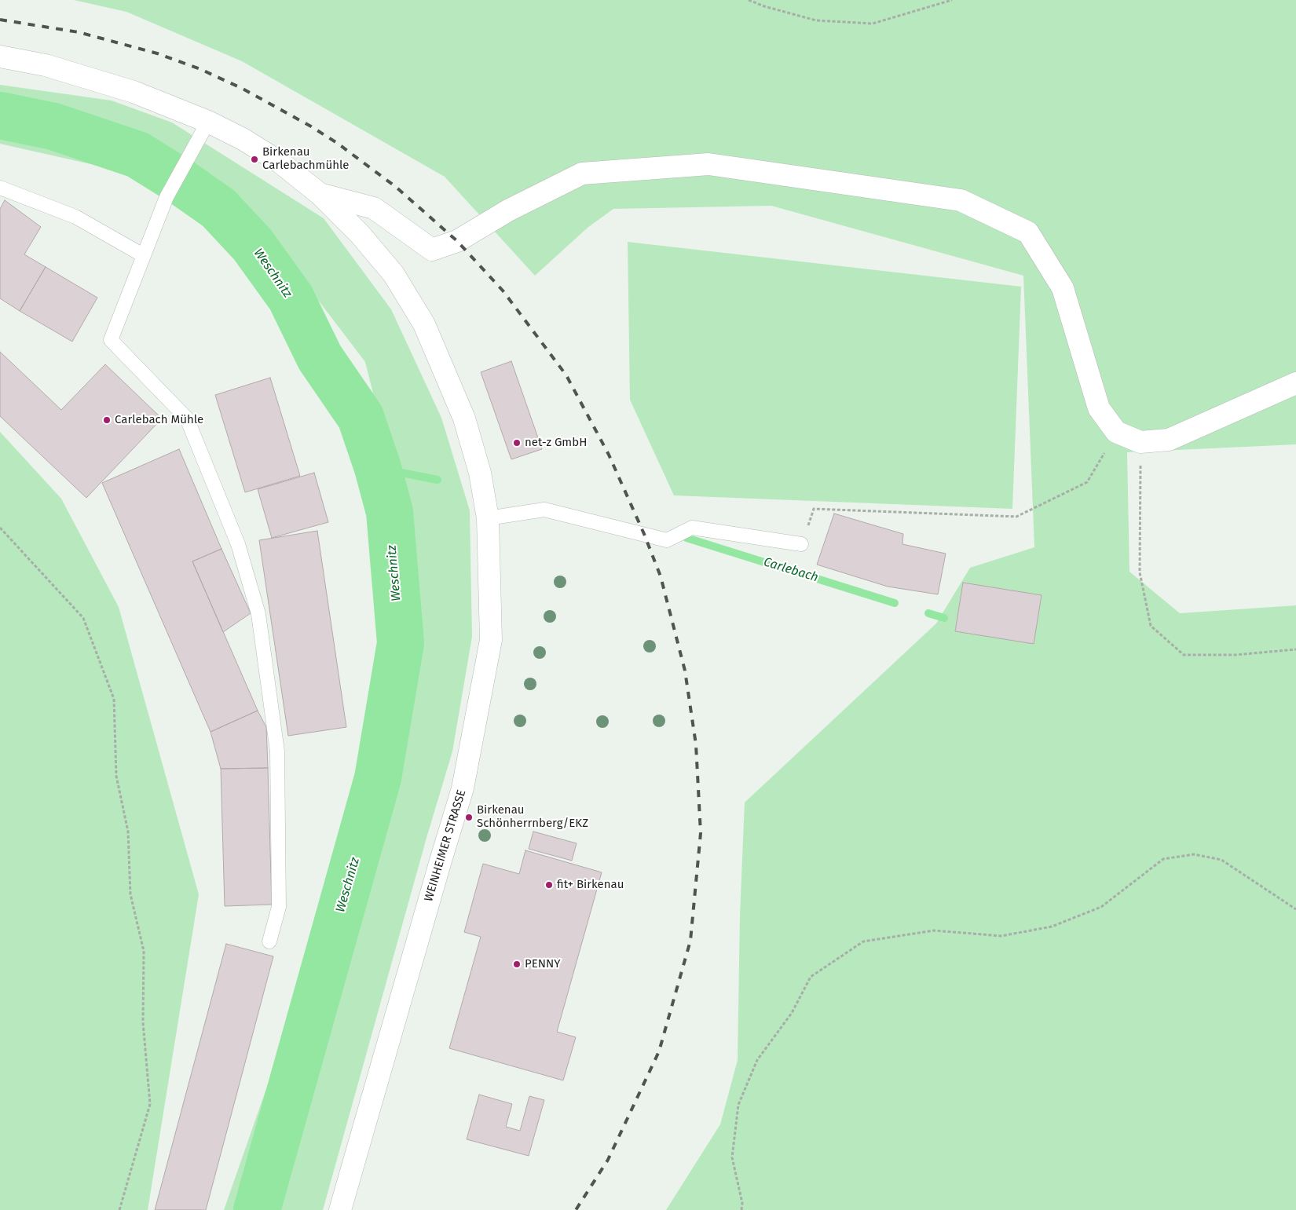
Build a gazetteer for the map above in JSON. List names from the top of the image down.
{
  "streets": {
    "main road": ["WEINHEIMER STRASSE"]
  },
  "water": ["Weschnitz", "Carlebach"],
  "places": [
    "Birkenau Carlebachmühle",
    "Carlebach Mühle",
    "net-z GmbH",
    "Birkenau Schönherrnberg/EKZ",
    "fit+ Birkenau",
    "PENNY"
  ]
}
